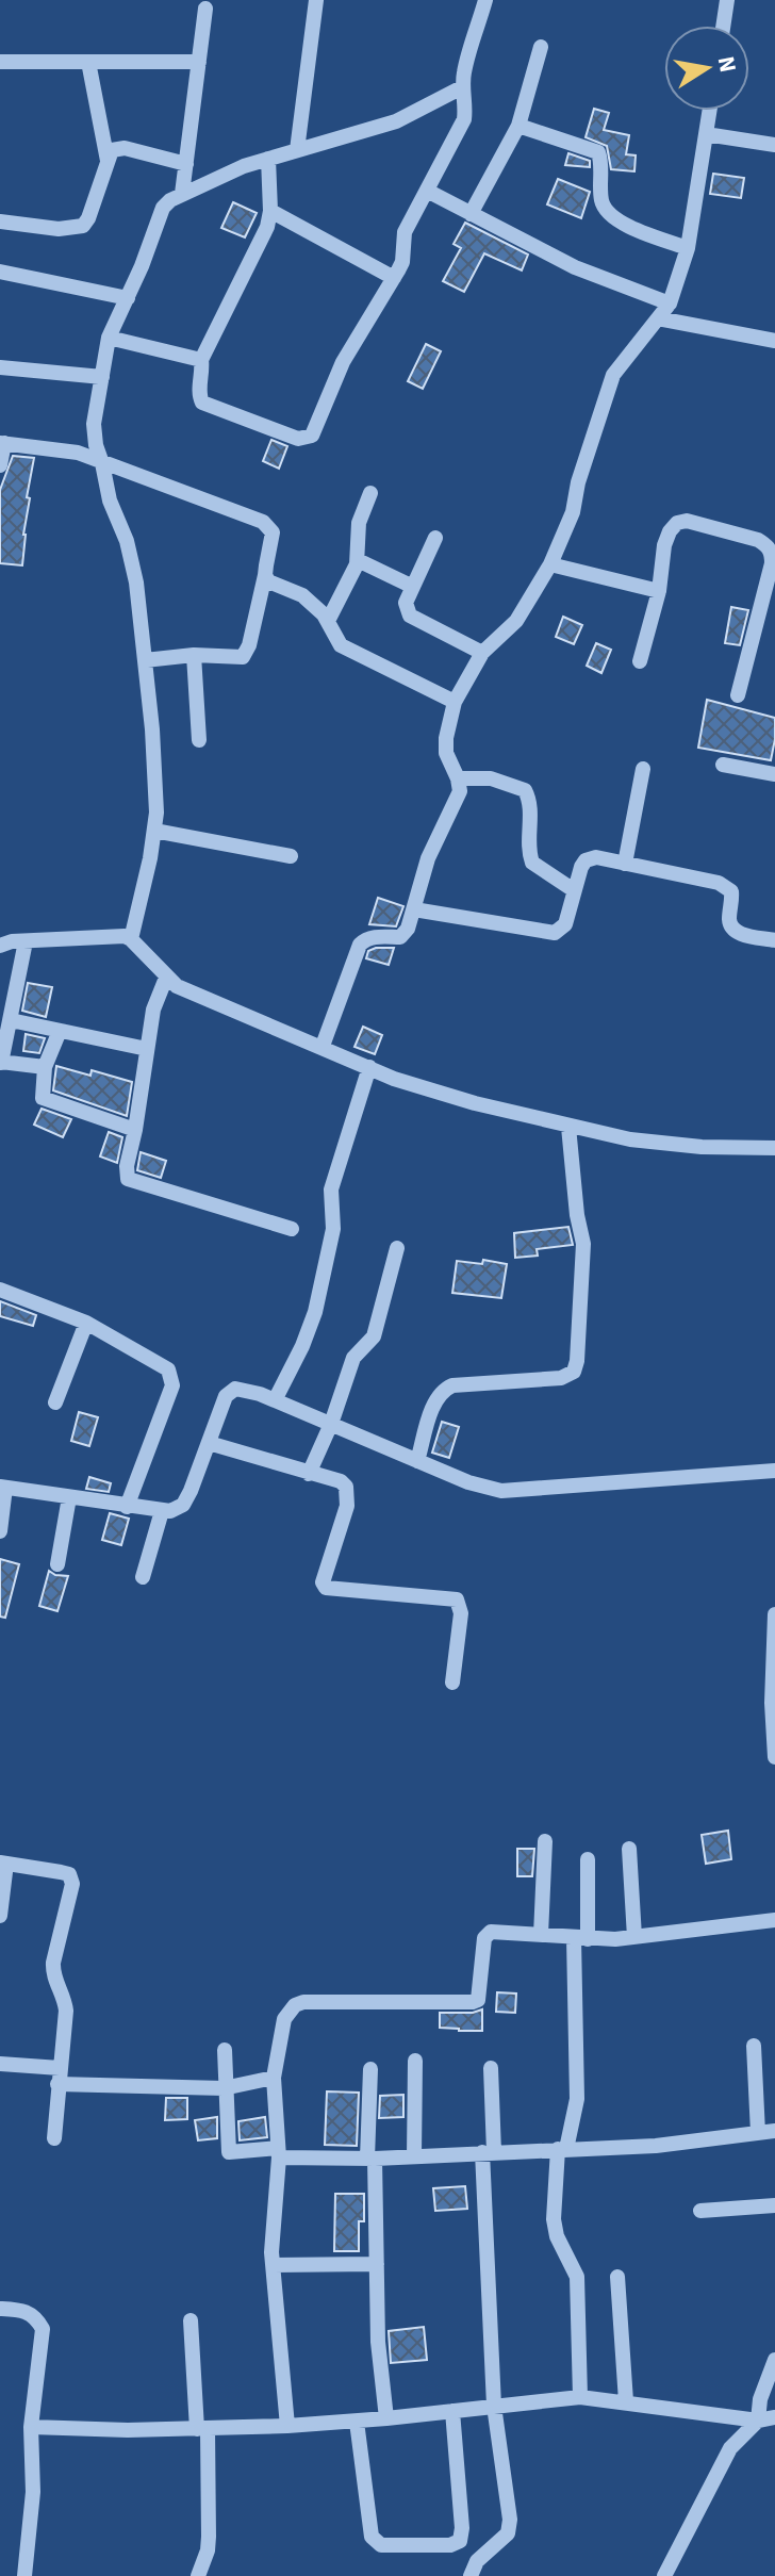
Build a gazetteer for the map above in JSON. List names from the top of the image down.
{
  "north": "right"
}
